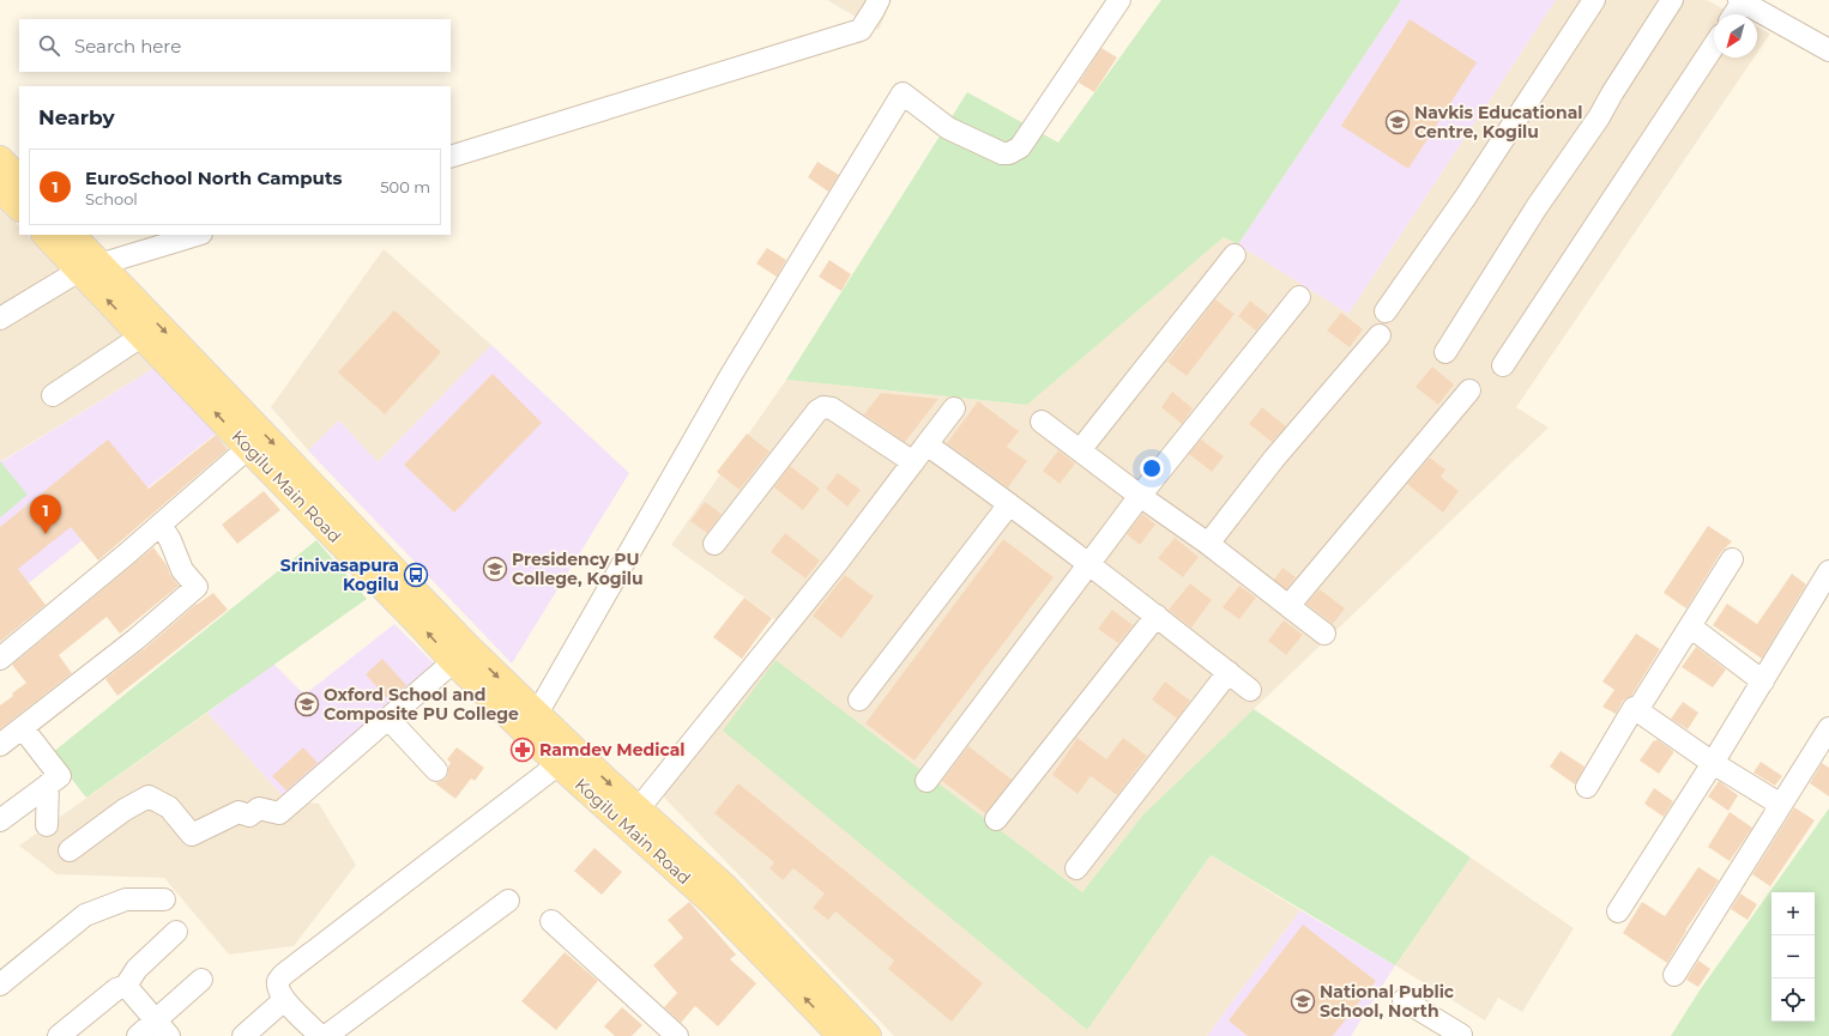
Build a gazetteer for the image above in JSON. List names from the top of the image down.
{
  "streets": {
    "main road": ["Kogilu Main Road"]
  },
  "places": {
    "school or university": [
      "Navkis Educational Centre, Kogilu",
      "Presidency PU College, Kogilu",
      "Oxford School and Composite PU College",
      "National Public School, North"
    ],
    "bus stop": ["Srinivasapura Kogilu"],
    "pharmacy": ["Ramdev Medical"]
  },
  "north": "bottom left",
  "page": {
    "search": "Search here",
    "heading": "Nearby",
    "list": [
      {
        "mark": "1",
        "name": "EuroSchool North Camputs",
        "note": "School",
        "value": "500 m"
      }
    ],
    "pins": "1",
    "map_buttons": ["+", "−"]
  }
}
